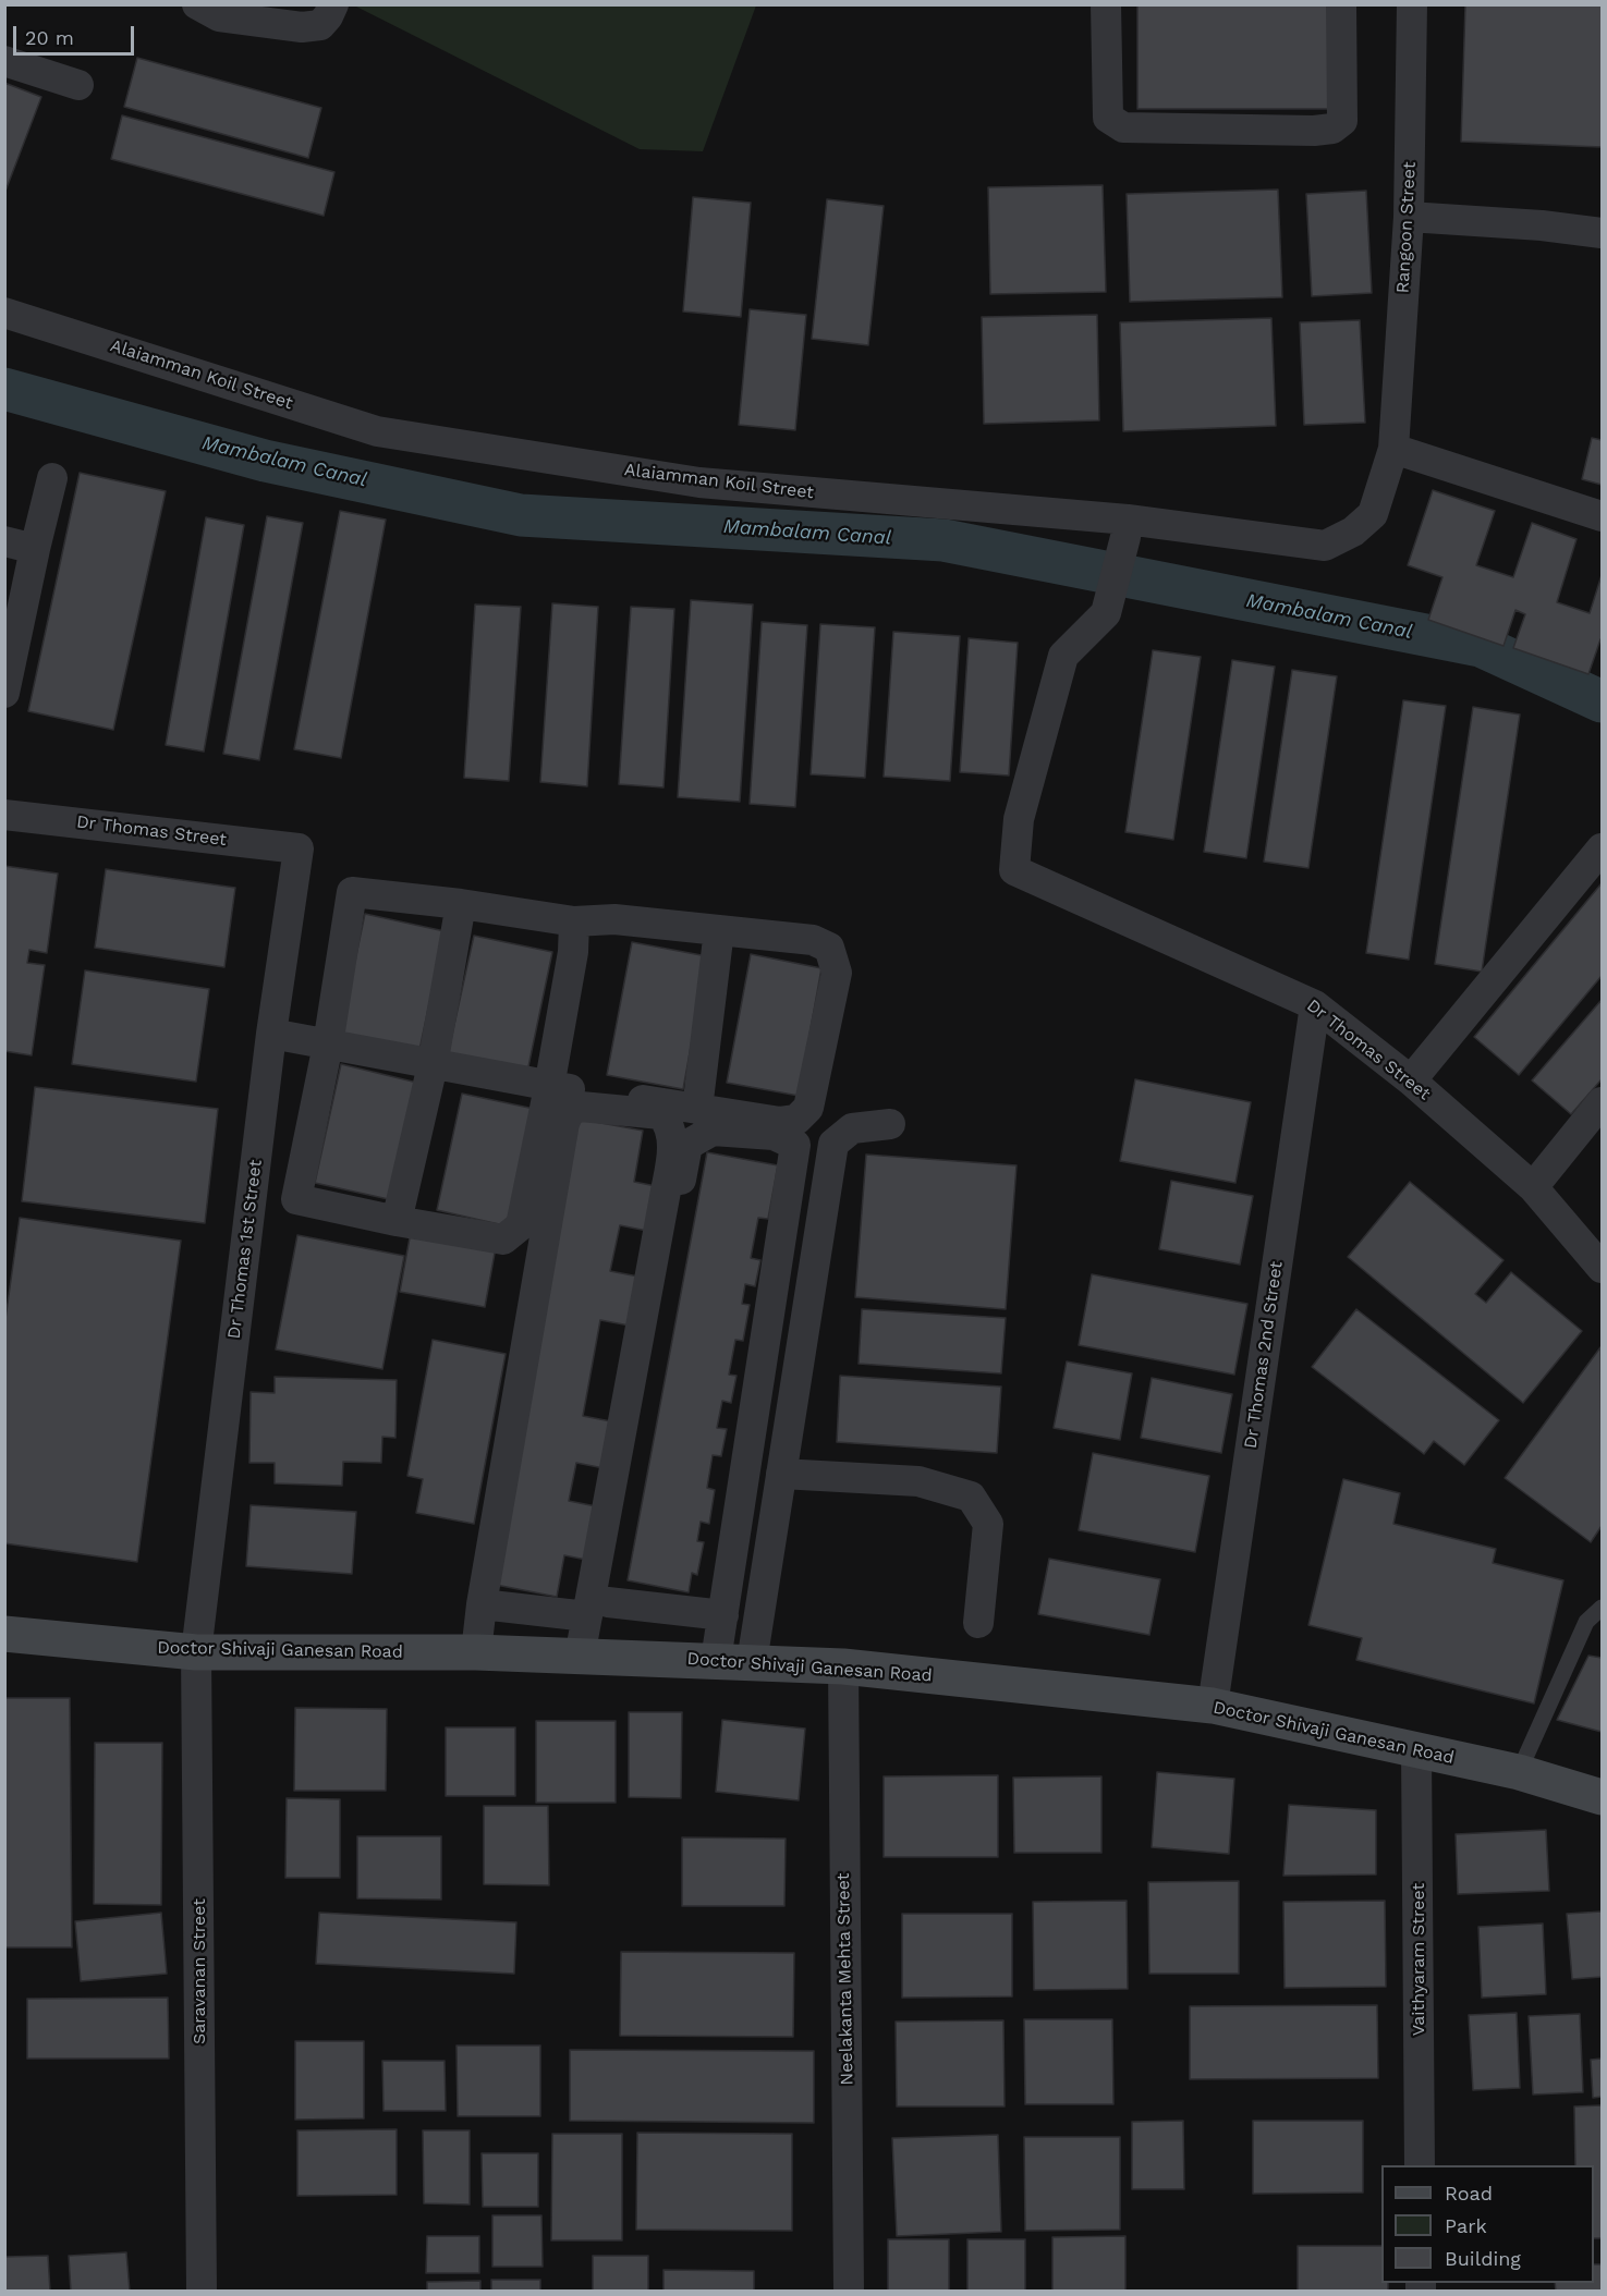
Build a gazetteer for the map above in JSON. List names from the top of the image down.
{
  "streets": {
    "street": [
      "Rangoon Street",
      "Alaiamman Koil Street",
      "Dr Thomas Street",
      "Dr Thomas 1st Street",
      "Dr Thomas 2nd Street",
      "Doctor Shivaji Ganesan Road",
      "Vaithyaram Street",
      "Saravanan Street",
      "Neelakanta Mehta Street"
    ]
  },
  "crossings": [
    ["Rangoon Street", "Alaiamman Koil Street"],
    ["Dr Thomas Street", "Dr Thomas 1st Street"],
    ["Dr Thomas Street", "Dr Thomas 2nd Street"],
    ["Dr Thomas 1st Street", "Doctor Shivaji Ganesan Road"],
    ["Dr Thomas 1st Street", "Saravanan Street"],
    ["Dr Thomas 2nd Street", "Doctor Shivaji Ganesan Road"],
    ["Doctor Shivaji Ganesan Road", "Vaithyaram Street"],
    ["Doctor Shivaji Ganesan Road", "Saravanan Street"],
    ["Doctor Shivaji Ganesan Road", "Neelakanta Mehta Street"]
  ],
  "water": ["Mambalam Canal"],
  "legend": ["Road", "Park", "Building"],
  "scale_bar": "20 m"
}
